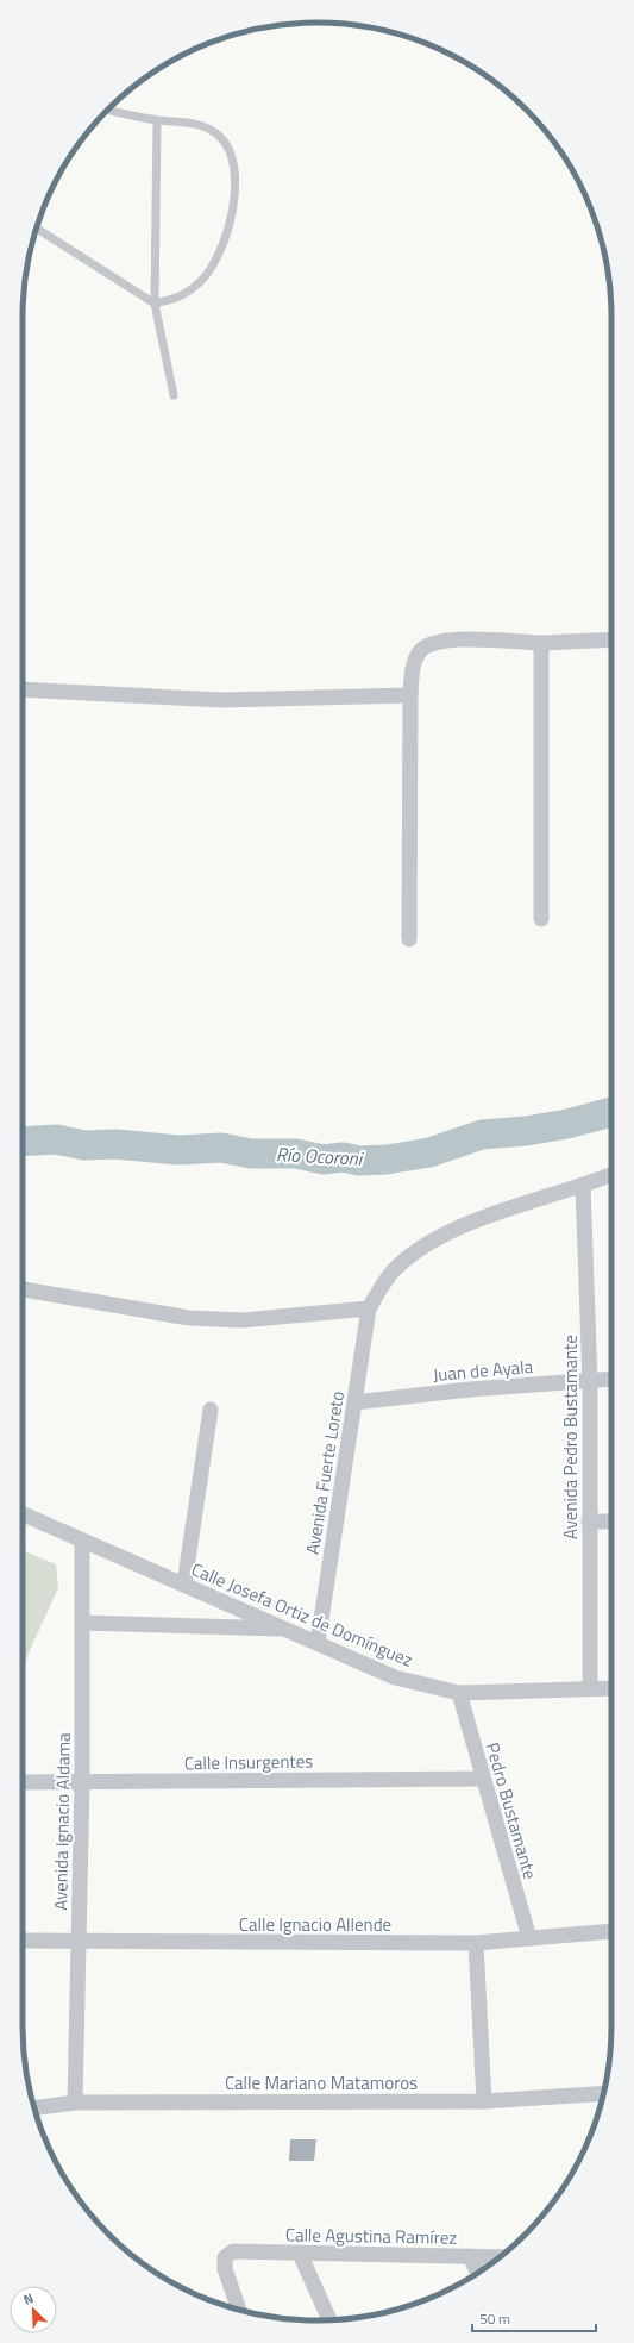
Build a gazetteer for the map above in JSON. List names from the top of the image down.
{
  "streets": {
    "street": [
      "Juan de Ayala",
      "Avenida Pedro Bustamante",
      "Avenida Fuerte Loreto",
      "Calle Josefa Ortiz de Domínguez",
      "Calle Insurgentes",
      "Pedro Bustamante",
      "Avenida Ignacio Aldama",
      "Calle Ignacio Allende",
      "Calle Mariano Matamoros",
      "Calle Agustina Ramírez"
    ]
  },
  "crossings": [
    ["Juan de Ayala", "Avenida Pedro Bustamante"],
    ["Juan de Ayala", "Avenida Fuerte Loreto"],
    ["Avenida Pedro Bustamante", "Calle Josefa Ortiz de Domínguez"],
    ["Avenida Fuerte Loreto", "Calle Josefa Ortiz de Domínguez"],
    ["Calle Josefa Ortiz de Domínguez", "Pedro Bustamante"],
    ["Calle Josefa Ortiz de Domínguez", "Avenida Ignacio Aldama"],
    ["Calle Insurgentes", "Pedro Bustamante"],
    ["Calle Insurgentes", "Avenida Ignacio Aldama"],
    ["Pedro Bustamante", "Calle Ignacio Allende"],
    ["Avenida Ignacio Aldama", "Calle Ignacio Allende"],
    ["Avenida Ignacio Aldama", "Calle Mariano Matamoros"]
  ],
  "water": ["Río Ocoroni"],
  "scale_bar": "50 m",
  "north": "top left"
}
